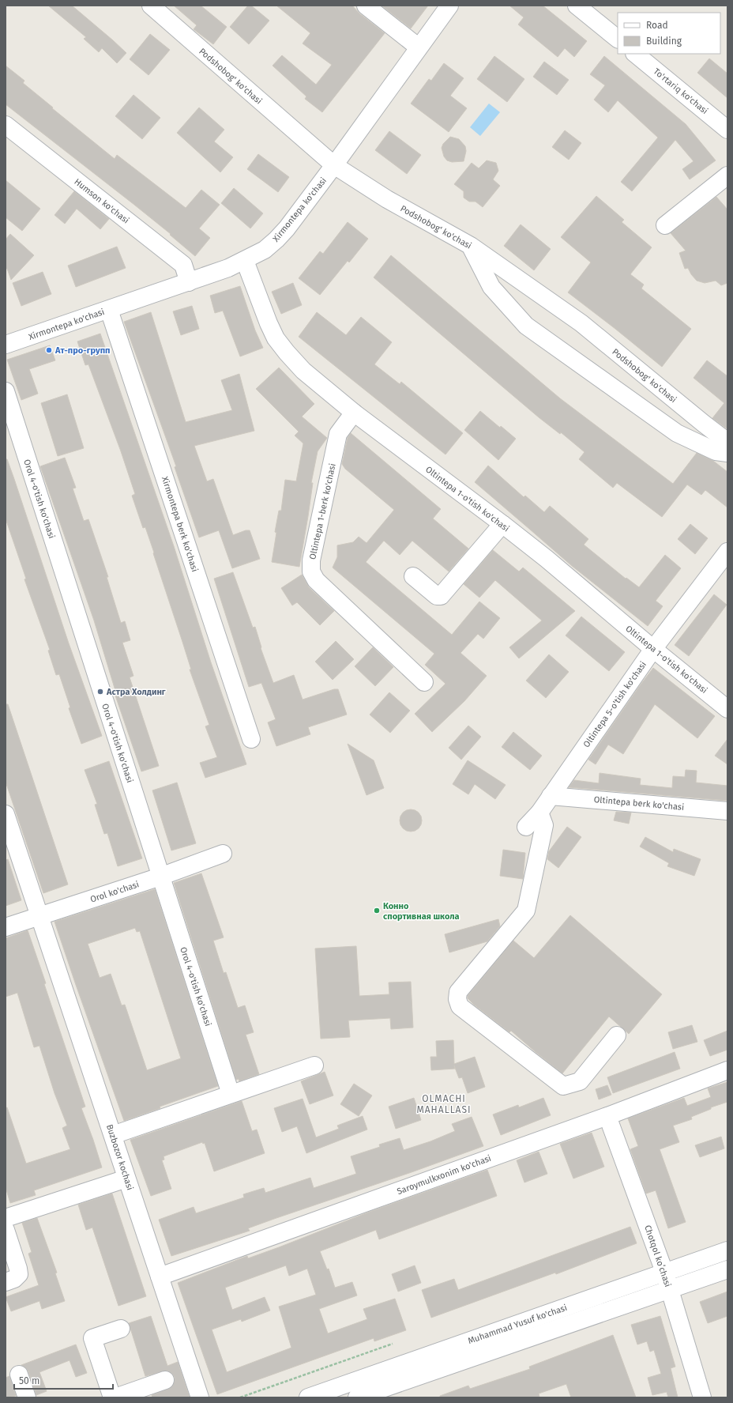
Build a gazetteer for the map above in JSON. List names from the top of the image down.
{
  "streets": {
    "street": [
      "Podshobog' ko'chasi",
      "To'rtariq ko'chasi",
      "Humson ko'chasi",
      "Xirmontepa ko'chasi",
      "Orol 4-o'tish ko'chasi",
      "Oltintepa 1-o'tish ko'chasi",
      "Oltintepa 1-berk ko'chasi",
      "Xirmontepa berk ko'chasi",
      "Oltintepa 5-o'tish ko'chasi",
      "Oltintepa berk ko'chasi",
      "Orol ko'chasi",
      "Buzbozor kochasi",
      "Saroymulkxonim ko'chasi",
      "Chotqol koʻchasi",
      "Muhammad Yusuf ko'chasi"
    ]
  },
  "crossings": [
    ["Podshobog' ko'chasi", "Xirmontepa ko'chasi"],
    ["Humson ko'chasi", "Xirmontepa ko'chasi"],
    ["Xirmontepa ko'chasi", "Oltintepa 1-o'tish ko'chasi"],
    ["Xirmontepa ko'chasi", "Xirmontepa berk ko'chasi"],
    ["Orol 4-o'tish ko'chasi", "Orol ko'chasi"],
    ["Oltintepa 1-o'tish ko'chasi", "Oltintepa 1-berk ko'chasi"],
    ["Oltintepa 1-o'tish ko'chasi", "Oltintepa 5-o'tish ko'chasi"],
    ["Oltintepa 5-o'tish ko'chasi", "Oltintepa berk ko'chasi"],
    ["Orol ko'chasi", "Buzbozor kochasi"],
    ["Buzbozor kochasi", "Saroymulkxonim ko'chasi"],
    ["Saroymulkxonim ko'chasi", "Chotqol koʻchasi"],
    ["Chotqol koʻchasi", "Muhammad Yusuf ko'chasi"]
  ],
  "districts": ["OLMACHI MAHALLASI"],
  "places": ["Ат-про-групп", "Астра Холдинг", "Конно спортивная школа"],
  "legend": ["Road", "Building"],
  "scale_bar": "50 m"
}
